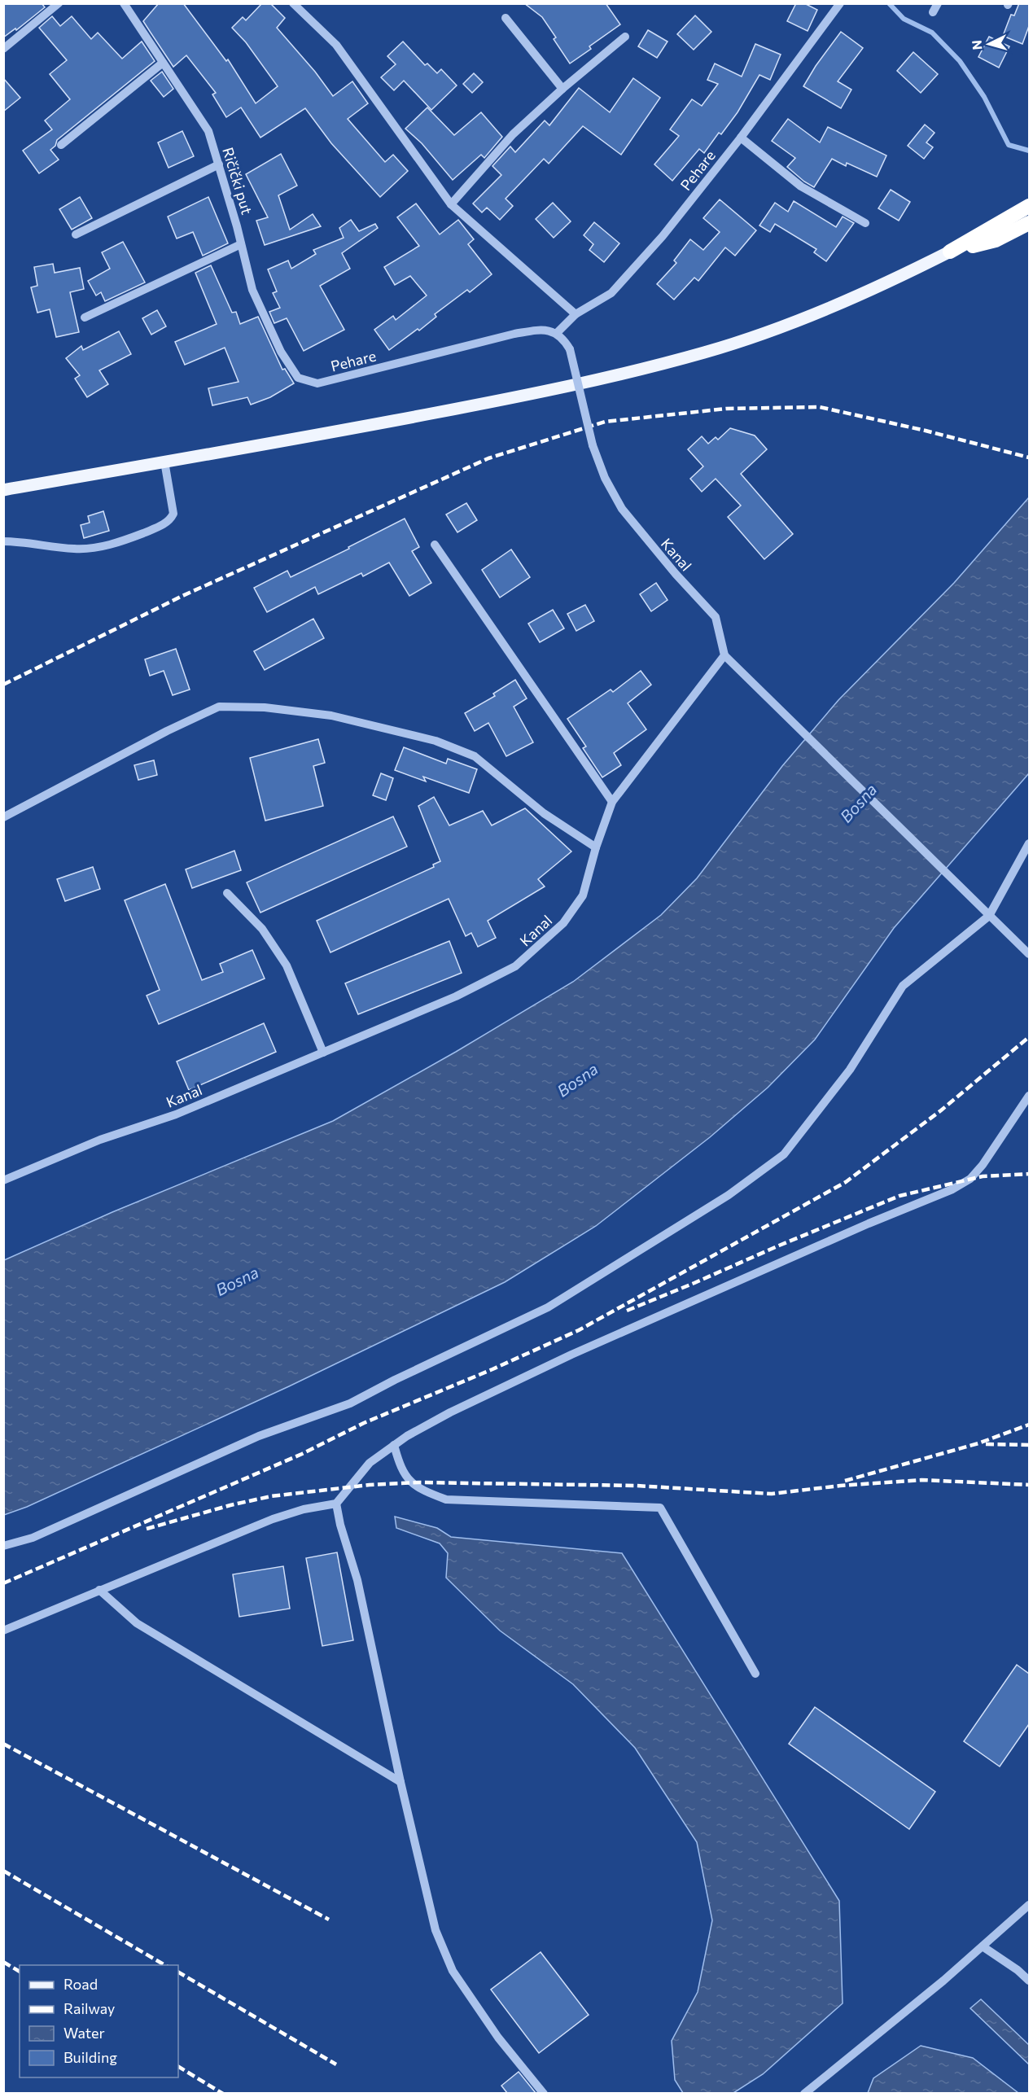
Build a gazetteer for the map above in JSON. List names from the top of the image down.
{
  "streets": {
    "street": ["Pehare", "Ričički put", "Kanal"]
  },
  "crossings": [
    ["Pehare", "Ričički put"],
    ["Pehare", "Kanal"]
  ],
  "water": ["Bosna"],
  "legend": [
    "Road",
    "Railway",
    "Water",
    "Building"
  ],
  "north": "left"
}
